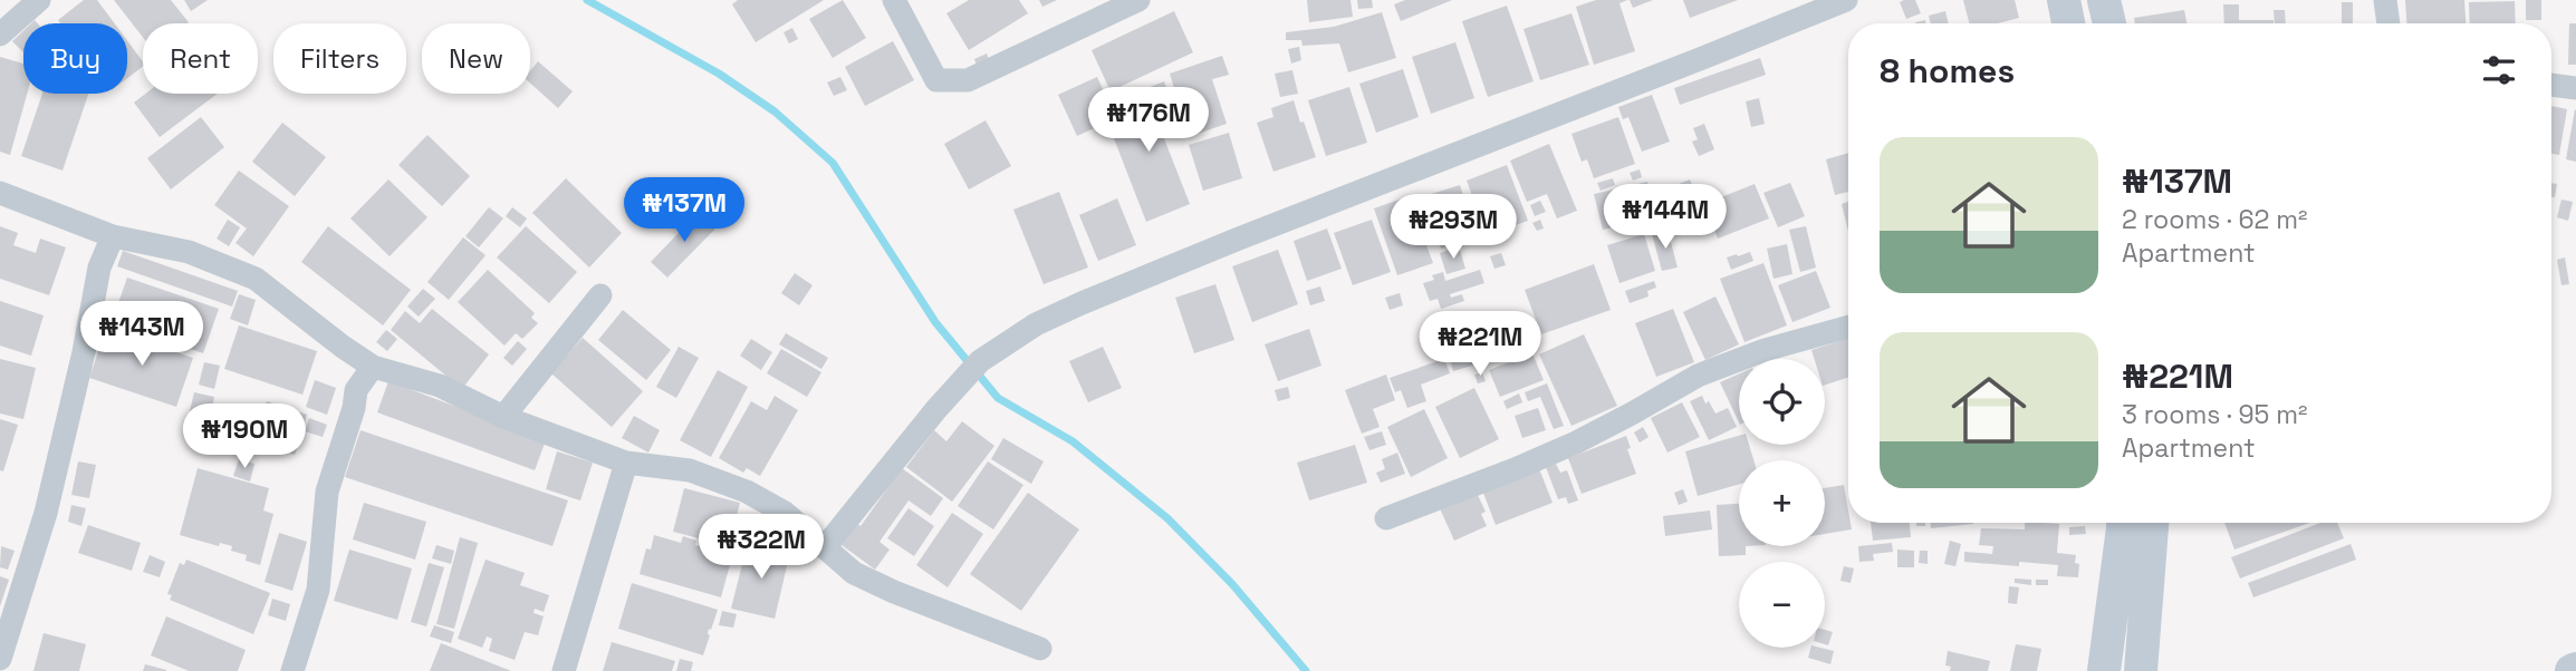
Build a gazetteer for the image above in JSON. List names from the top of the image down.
{
  "page": {
    "chip": [
      "Buy",
      "Rent",
      "Filters",
      "New"
    ],
    "heading": "8 homes",
    "price": [
      "₦176M",
      "₦137M",
      "₦144M",
      "₦293M",
      "₦143M",
      "₦221M",
      "₦190M",
      "₦322M"
    ],
    "list": [
      {
        "name": "₦137M",
        "note": "2 rooms · 62 m² · Apartment"
      },
      {
        "name": "₦221M",
        "note": "3 rooms · 95 m² · Apartment"
      }
    ],
    "map_buttons": ["+", "−"]
  }
}
